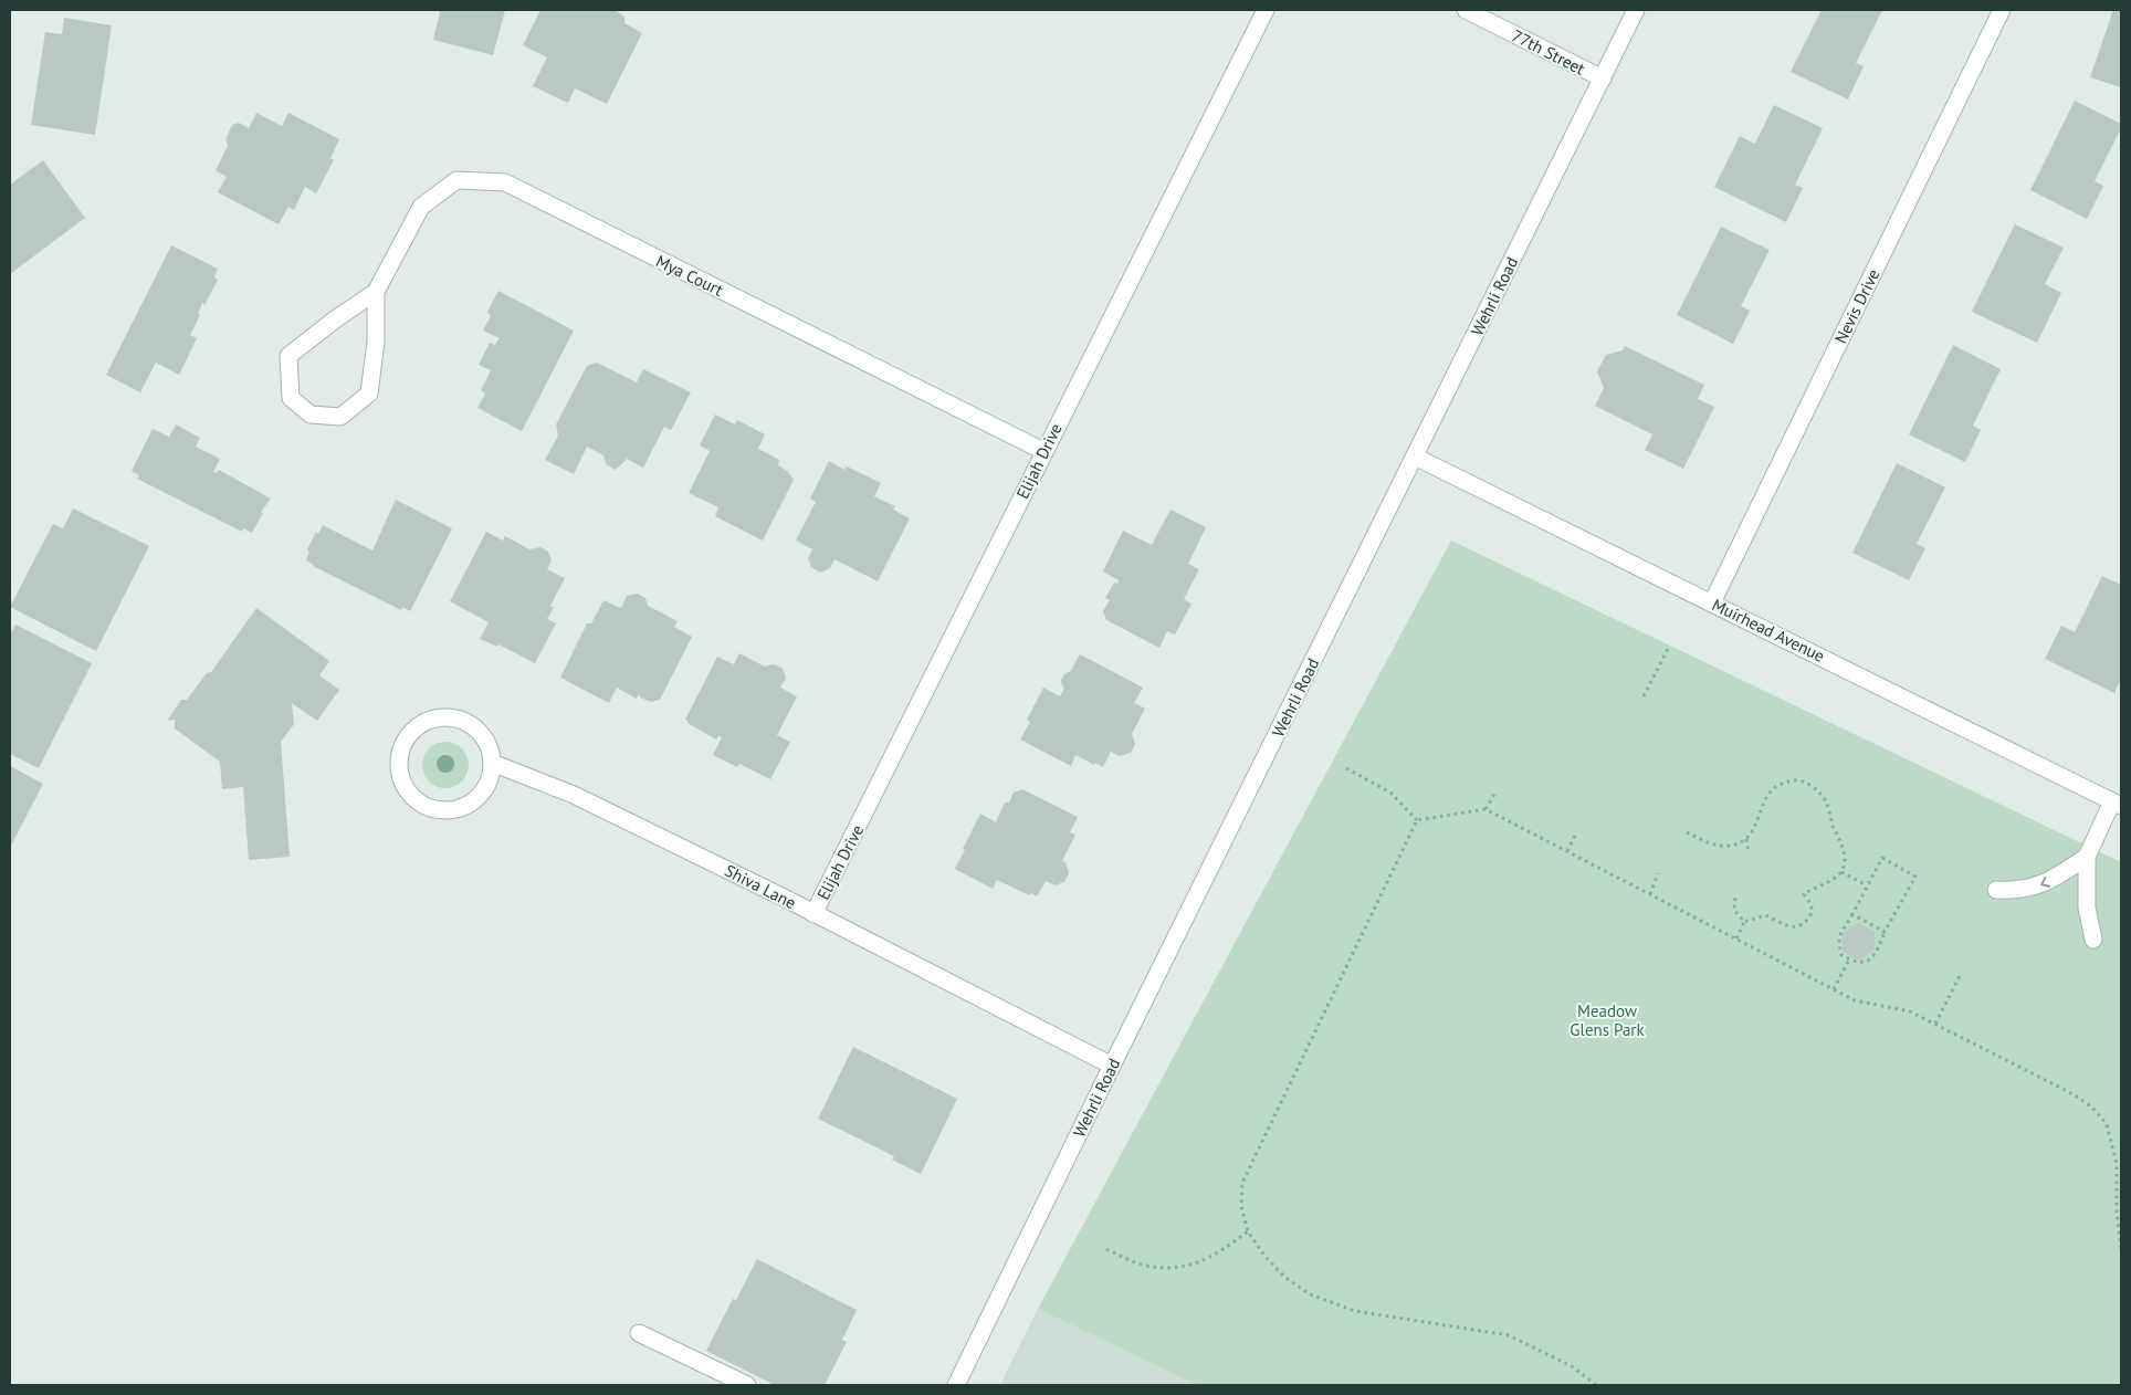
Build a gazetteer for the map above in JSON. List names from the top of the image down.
{
  "streets": {
    "street": [
      "77th Street",
      "Mya Court",
      "Wehrli Road",
      "Nevis Drive",
      "Elijah Drive",
      "Muirhead Avenue",
      "Shiva Lane"
    ]
  },
  "crossings": [
    ["77th Street", "Wehrli Road"],
    ["Mya Court", "Elijah Drive"],
    ["Wehrli Road", "Muirhead Avenue"],
    ["Wehrli Road", "Shiva Lane"],
    ["Nevis Drive", "Muirhead Avenue"],
    ["Elijah Drive", "Shiva Lane"]
  ],
  "parks": ["Meadow Glens Park"]
}
